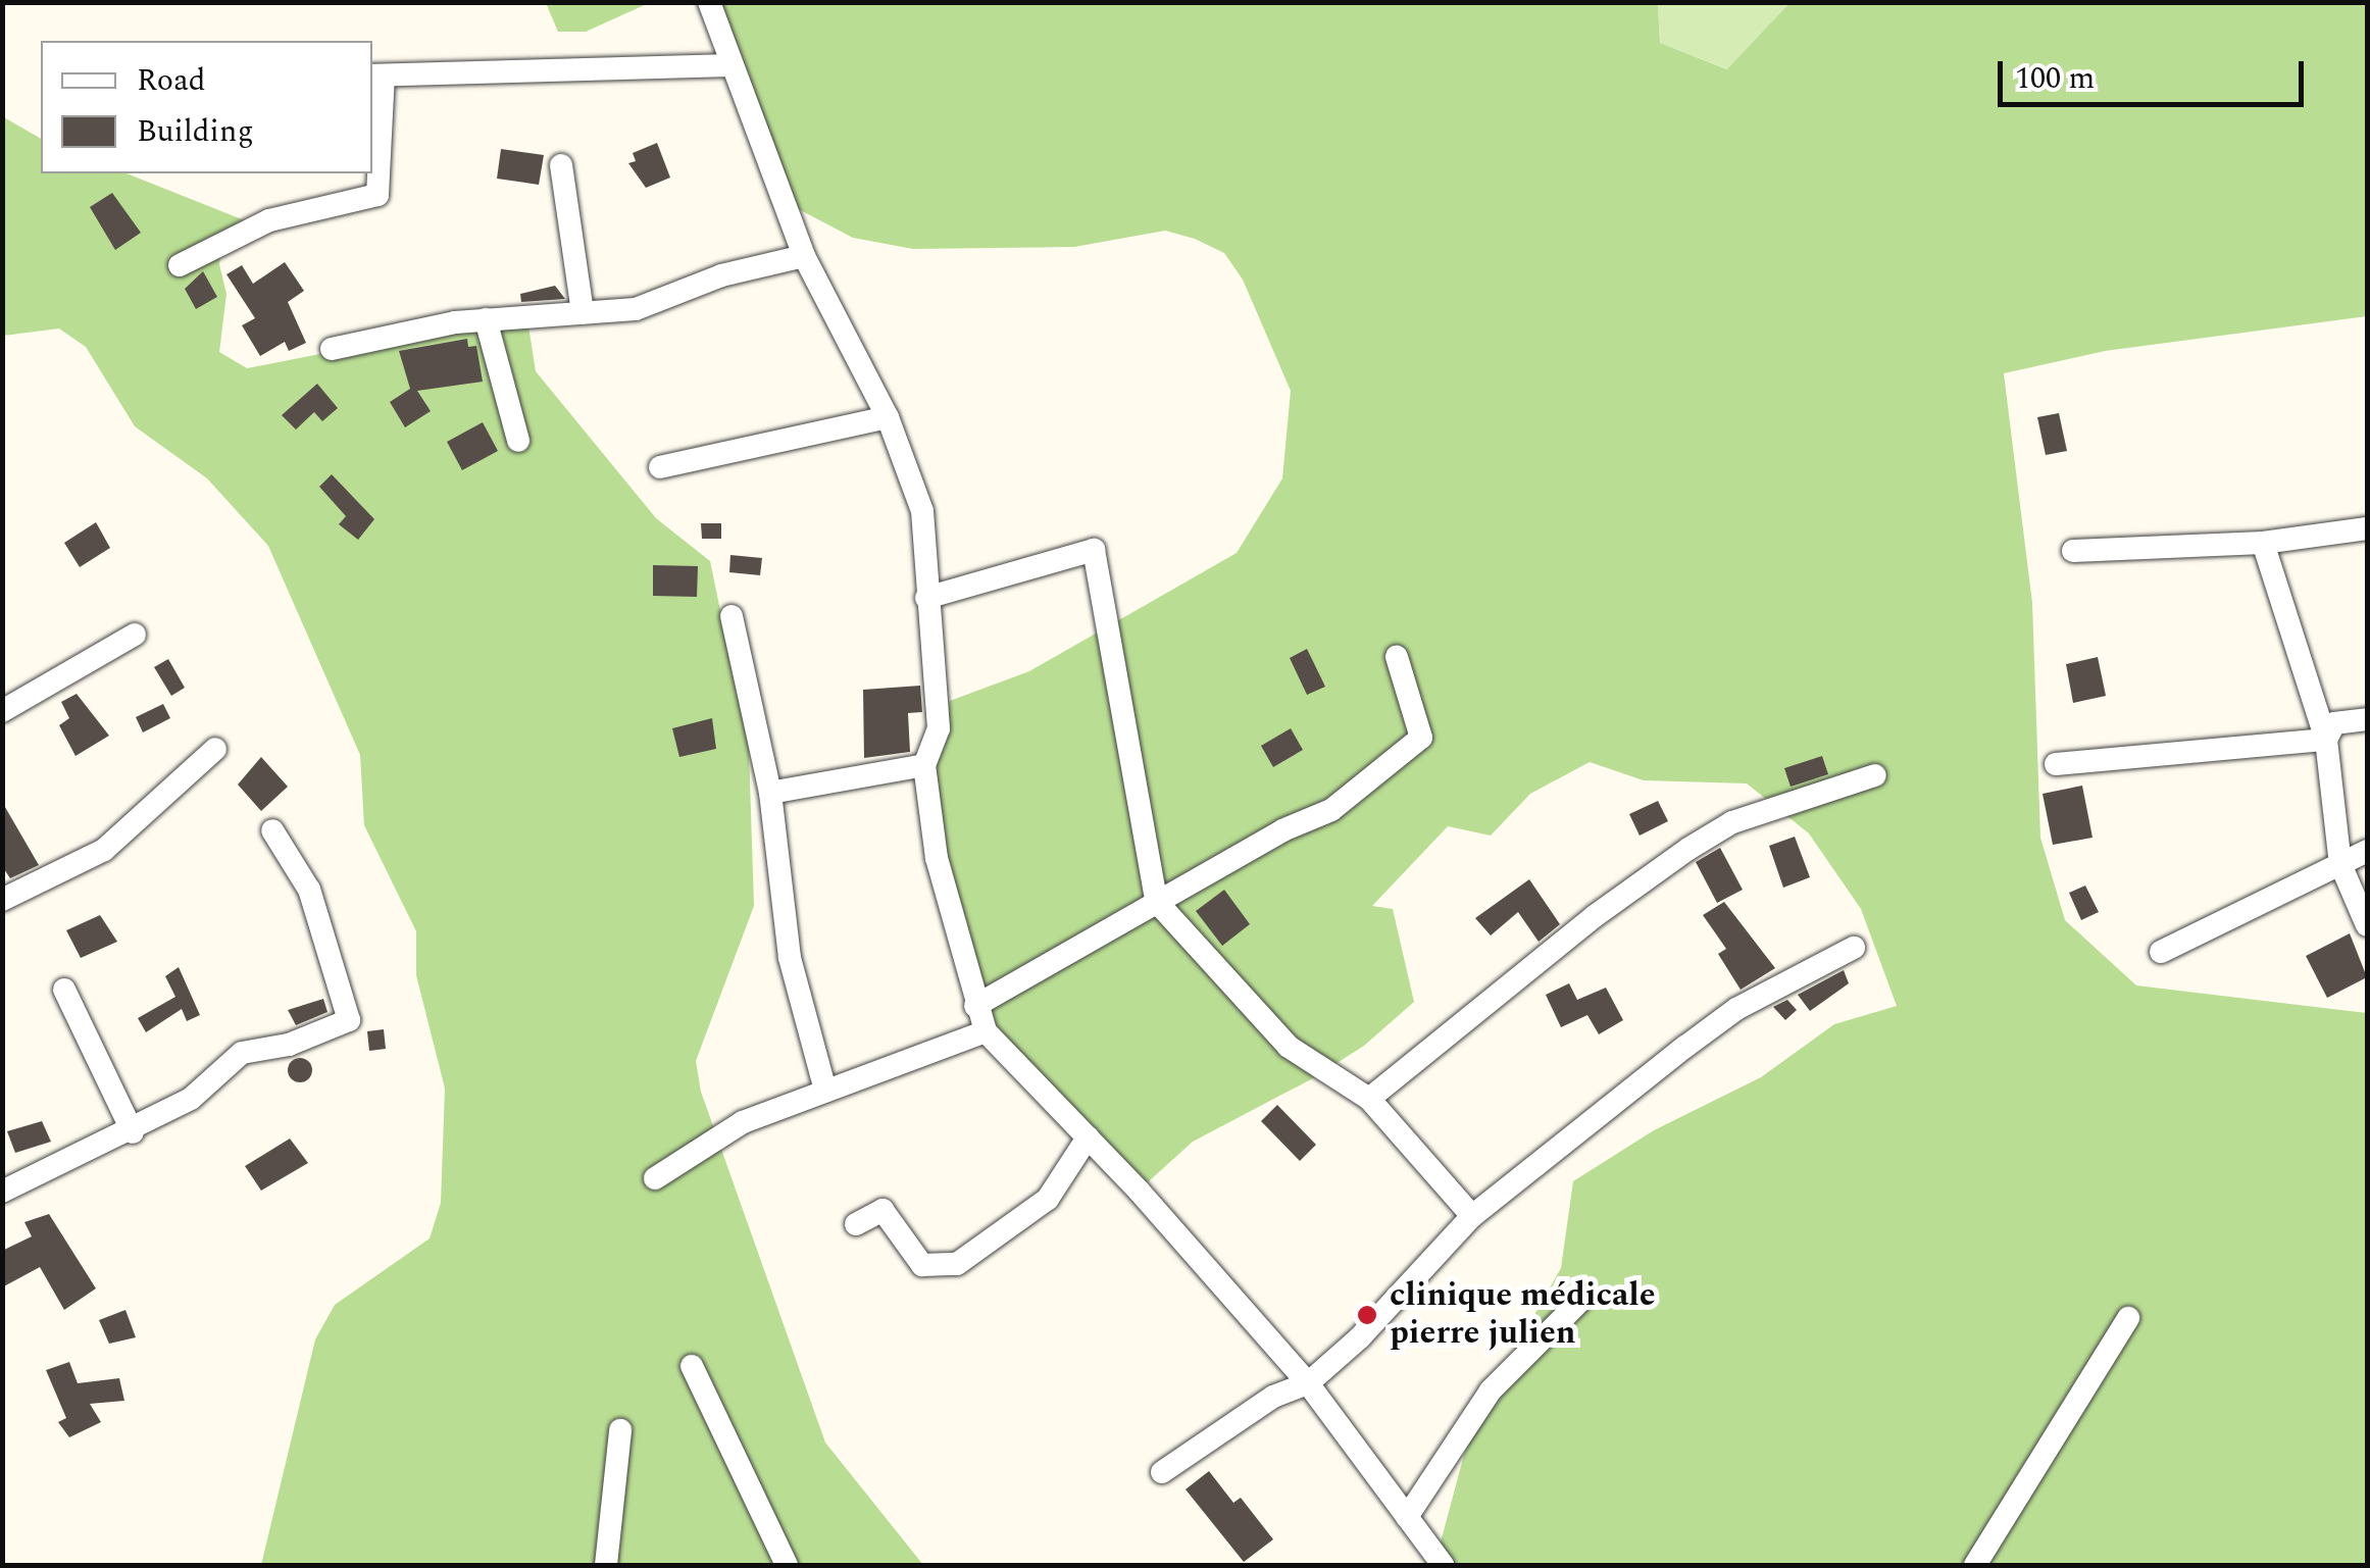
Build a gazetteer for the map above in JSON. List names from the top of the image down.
{
  "places": ["clinique médicale pierre julien"],
  "legend": ["Road", "Building"],
  "scale_bar": "100 m"
}
